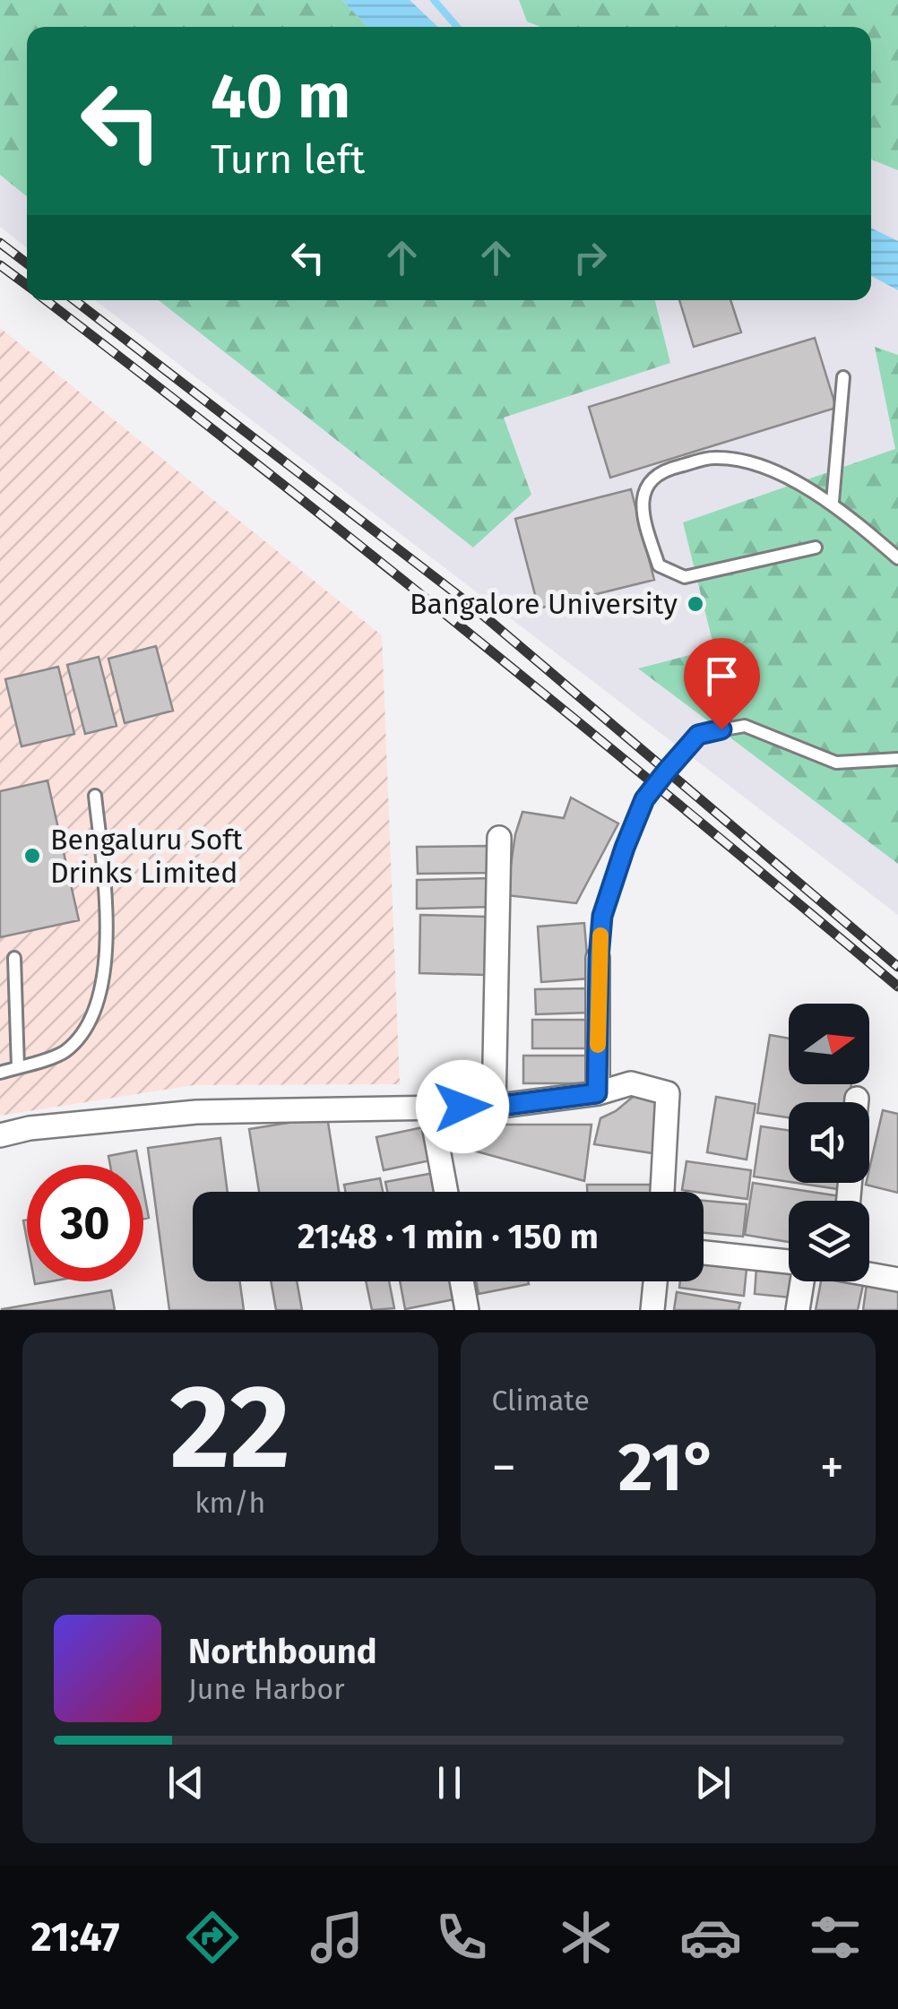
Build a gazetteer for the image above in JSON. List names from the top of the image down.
{
  "places": ["Bangalore University", "Bengaluru Soft Drinks Limited"],
  "north": "right",
  "page": {
    "turn": ["40 m", "Turn left"],
    "limit": "30",
    "trip": "21:48 · 1 min · 150 m",
    "tile": [
      ["22", "km/h"],
      "Climate"
    ],
    "heat": ["−", "21°", "+"],
    "song": ["Northbound", "June Harbor"],
    "tabs": "21:47"
  }
}
